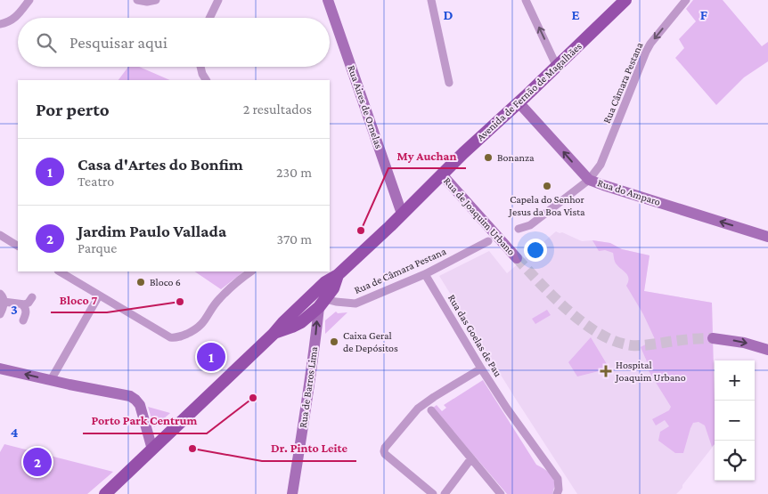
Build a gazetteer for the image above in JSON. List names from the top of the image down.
{
  "streets": {
    "main road": ["Avenida de Fernão de Magalhães"],
    "street": [
      "Rua Câmara Pestana",
      "Rua Aires de Ornelas",
      "Rua do Amparo",
      "Rua de Joaquim Urbano",
      "Rua de Câmara Pestana",
      "Rua das Goelas de Pau",
      "Rua de Barros Lima"
    ]
  },
  "crossings": [
    ["Rua Câmara Pestana", "Rua do Amparo"],
    ["Avenida de Fernão de Magalhães", "Rua Aires de Ornelas"],
    ["Avenida de Fernão de Magalhães", "Rua do Amparo"],
    ["Avenida de Fernão de Magalhães", "Rua de Joaquim Urbano"],
    ["Avenida de Fernão de Magalhães", "Rua de Câmara Pestana"],
    ["Avenida de Fernão de Magalhães", "Rua de Barros Lima"],
    ["Rua de Câmara Pestana", "Rua das Goelas de Pau"],
    ["Rua de Câmara Pestana", "Rua de Barros Lima"]
  ],
  "one_way": ["Rua Câmara Pestana", "Rua do Amparo", "Rua de Barros Lima"],
  "places": {
    "other": [
      "Bonanza",
      "Capela do Senhor Jesus da Boa Vista",
      "My Auchan",
      "Bloco 6",
      "Bloco 7",
      "Caixa Geral de Depósitos",
      "Porto Park Centrum",
      "Dr. Pinto Leite"
    ],
    "health": ["Hospital Joaquim Urbano"]
  },
  "page": {
    "search": "Pesquisar aqui",
    "heading": ["Por perto", "2 resultados"],
    "list": [
      {
        "mark": "1",
        "name": "Casa d'Artes do Bonfim",
        "note": "Teatro",
        "value": "230 m"
      },
      {
        "mark": "2",
        "name": "Jardim Paulo Vallada",
        "note": "Parque",
        "value": "370 m"
      }
    ],
    "pins": ["1", "2"],
    "map_buttons": ["+", "−"]
  },
  "grid": {
    "columns": ["D", "E", "F"],
    "rows": ["3", "4"]
  }
}
